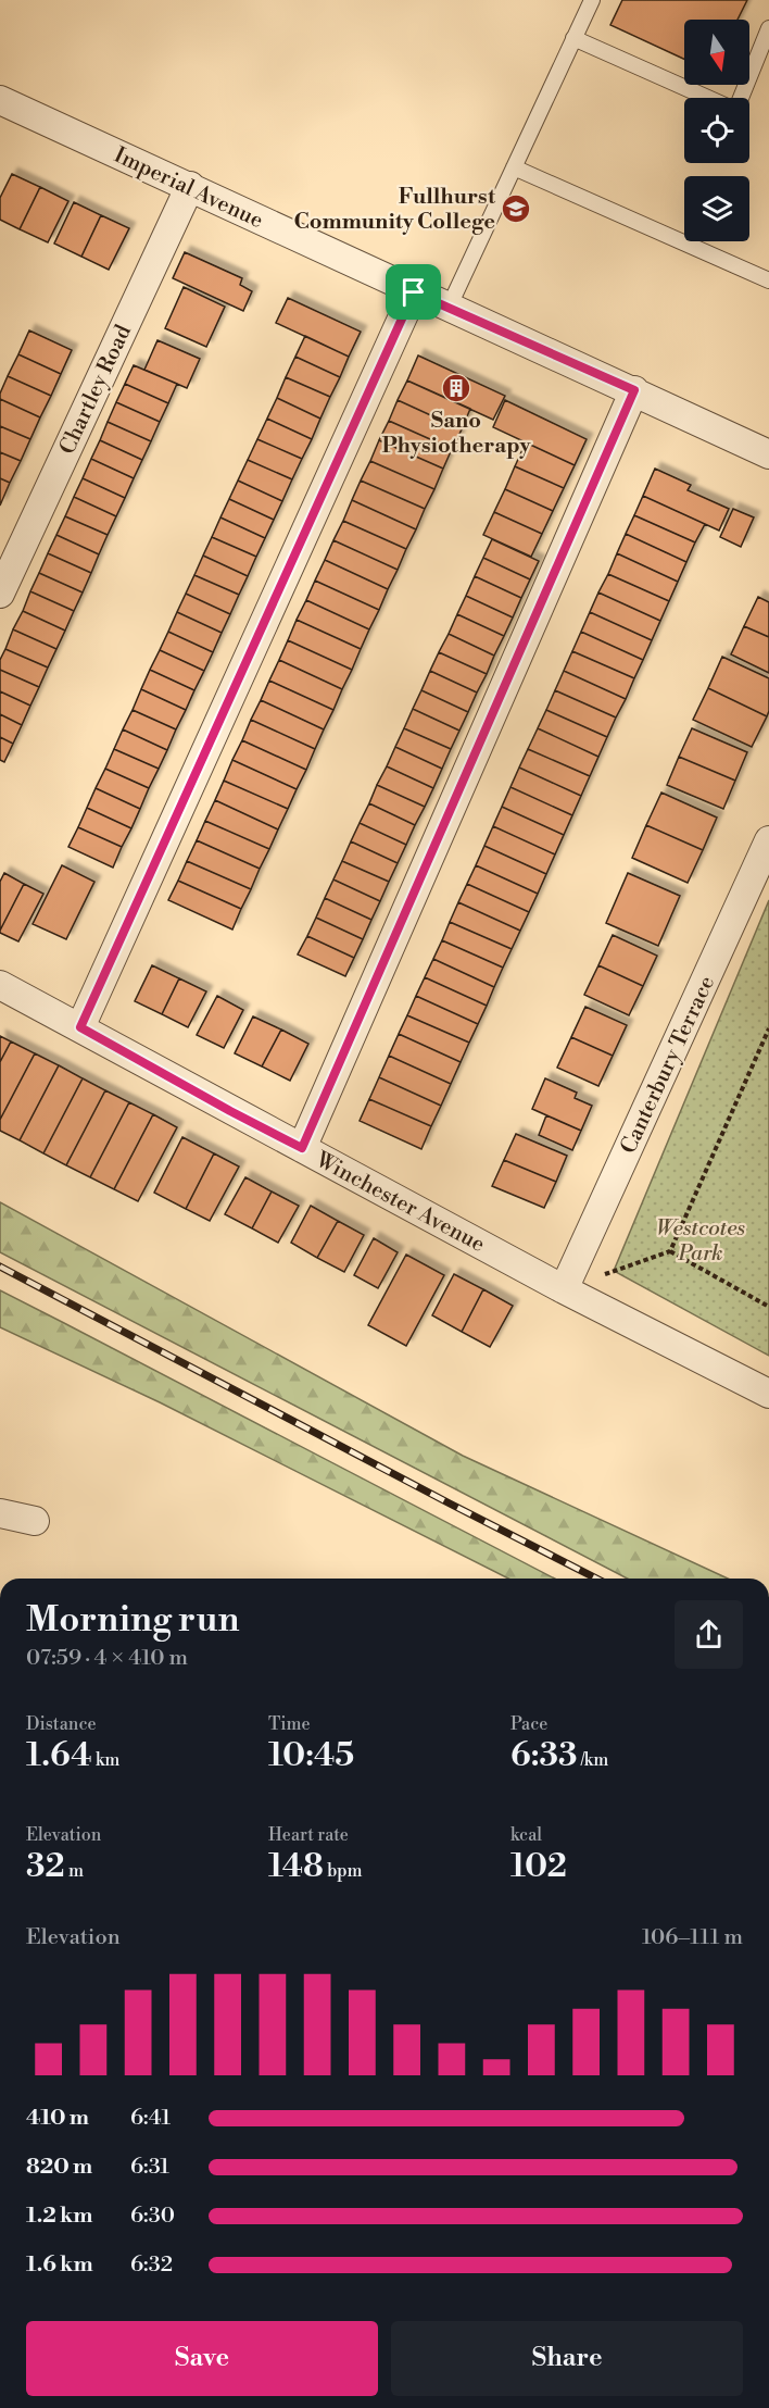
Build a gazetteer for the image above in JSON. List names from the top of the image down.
{
  "streets": {
    "street": [
      "Imperial Avenue",
      "Chartley Road",
      "Canterbury Terrace",
      "Winchester Avenue"
    ]
  },
  "crossings": [
    ["Imperial Avenue", "Chartley Road"],
    ["Canterbury Terrace", "Winchester Avenue"]
  ],
  "parks": ["Westcotes Park"],
  "places": {
    "school or university": ["Fullhurst Community College"],
    "building": ["Sano Physiotherapy"]
  },
  "north": "bottom",
  "page": {
    "heading": ["Morning run", "07:59 · 4 × 410 m"],
    "stats": [
      ["Distance", "1.64 km"],
      ["Time", "10:45"],
      ["Pace", "6:33 /km"],
      ["Elevation", "32 m"],
      ["Heart rate", "148 bpm"],
      ["kcal", "102"]
    ],
    "chart": ["Elevation", "106–111 m"],
    "list": [
      {
        "name": "410 m",
        "note": "6:41"
      },
      {
        "name": "820 m",
        "note": "6:31"
      },
      {
        "name": "1.2 km",
        "note": "6:30"
      },
      {
        "name": "1.6 km",
        "note": "6:32"
      }
    ],
    "buttons": ["Save", "Share"]
  }
}
